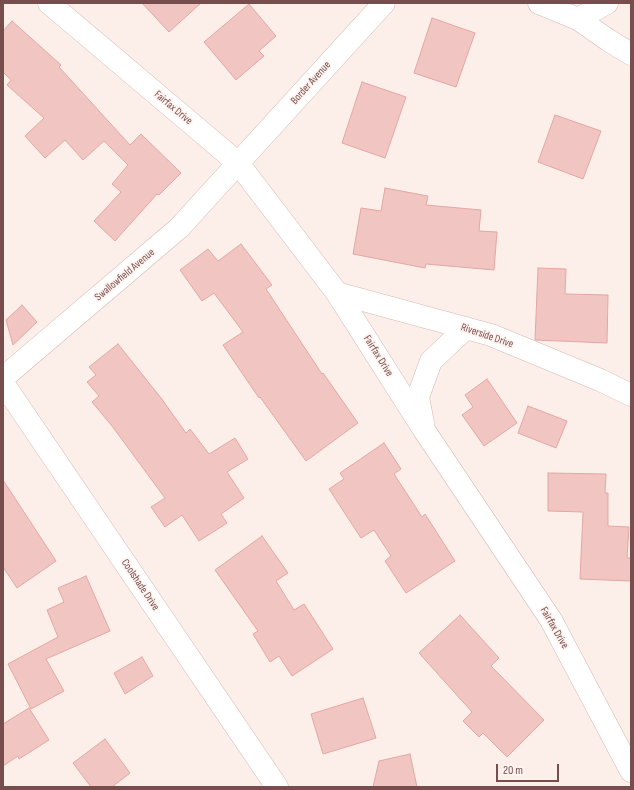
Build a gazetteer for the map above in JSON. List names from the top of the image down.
{
  "streets": {
    "street": [
      "Border Avenue",
      "Fairfax Drive",
      "Swallowfield Avenue",
      "Riverside Drive",
      "Coolshade Drive"
    ]
  },
  "crossings": [
    ["Border Avenue", "Fairfax Drive"],
    ["Border Avenue", "Swallowfield Avenue"],
    ["Fairfax Drive", "Swallowfield Avenue"],
    ["Fairfax Drive", "Riverside Drive"]
  ],
  "scale_bar": "20 m"
}
